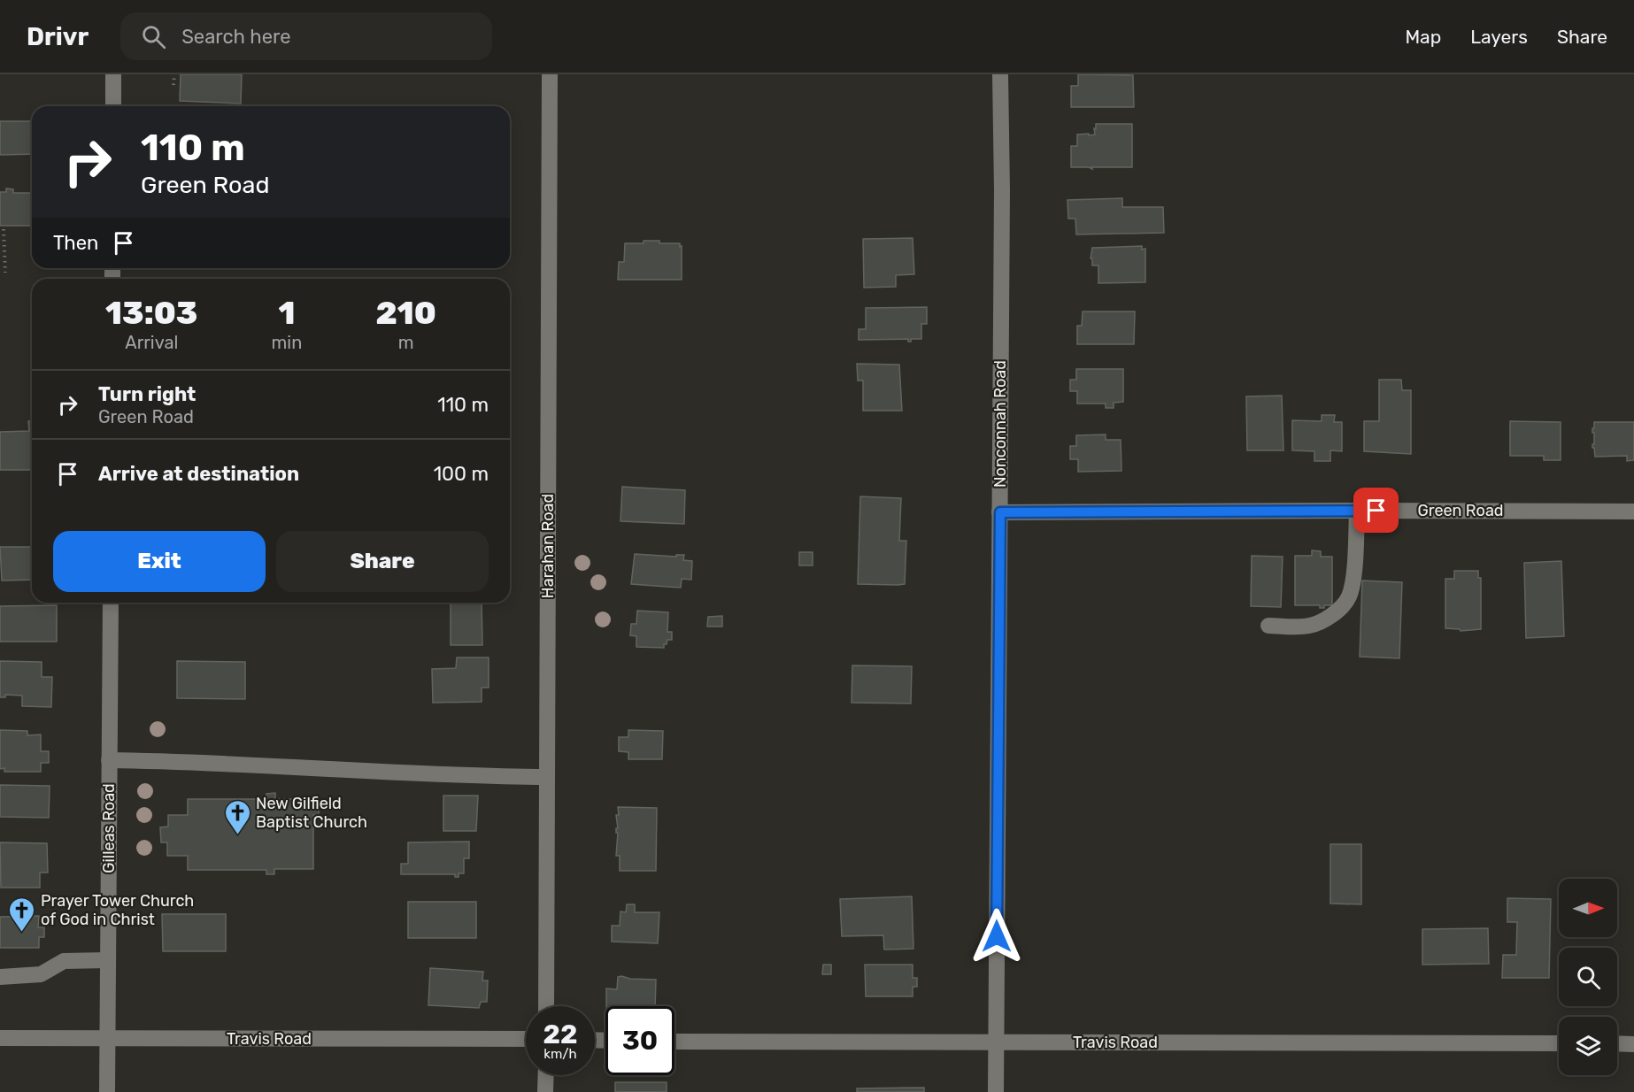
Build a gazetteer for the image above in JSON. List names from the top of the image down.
{
  "streets": {
    "street": [
      "Nonconnah Road",
      "Green Road",
      "Harahan Road",
      "Gilleas Road",
      "Travis Road"
    ]
  },
  "crossings": [
    ["Nonconnah Road", "Green Road"],
    ["Nonconnah Road", "Travis Road"],
    ["Gilleas Road", "Travis Road"]
  ],
  "places": {
    "church": ["New Gilfield Baptist Church", "Prayer Tower Church of God in Christ"]
  },
  "north": "right",
  "page": {
    "header": "Drivr",
    "search": "Search here",
    "nav": ["Map", "Layers", "Share"],
    "turn": ["110 m", "Green Road"],
    "then": "Then",
    "eta": [
      "13:03",
      "Arrival",
      "1",
      "min",
      "210",
      "m"
    ],
    "list": [
      {
        "name": "Turn right",
        "note": "Green Road",
        "value": "110 m"
      },
      {
        "name": "Arrive at destination",
        "value": "100 m"
      }
    ],
    "buttons": ["Exit", "Share"],
    "speed": "22 km/h",
    "limit": "30"
  }
}
